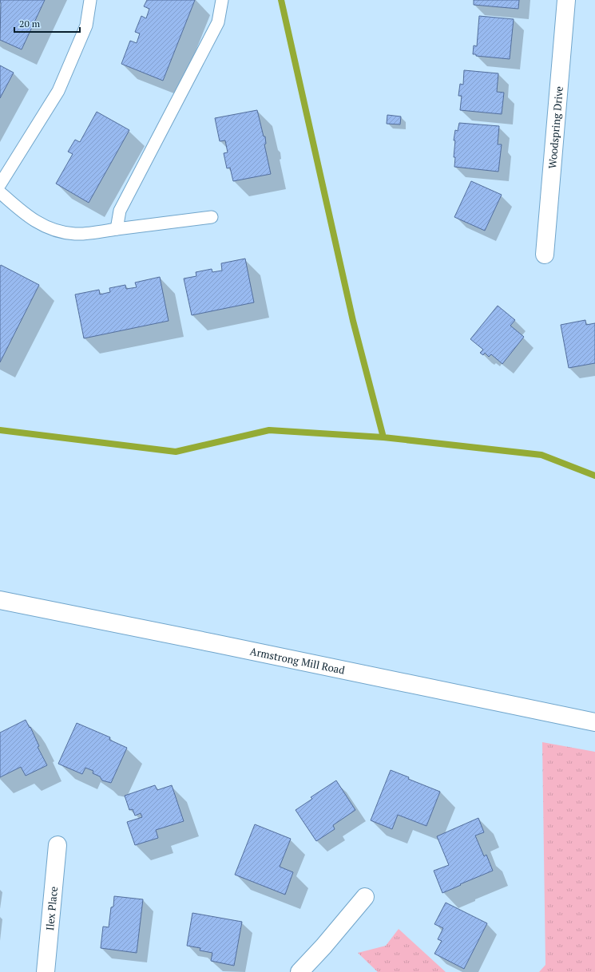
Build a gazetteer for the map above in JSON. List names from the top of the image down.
{
  "streets": {
    "street": ["Woodspring Drive", "Armstrong Mill Road", "Ilex Place"]
  },
  "scale_bar": "20 m"
}
